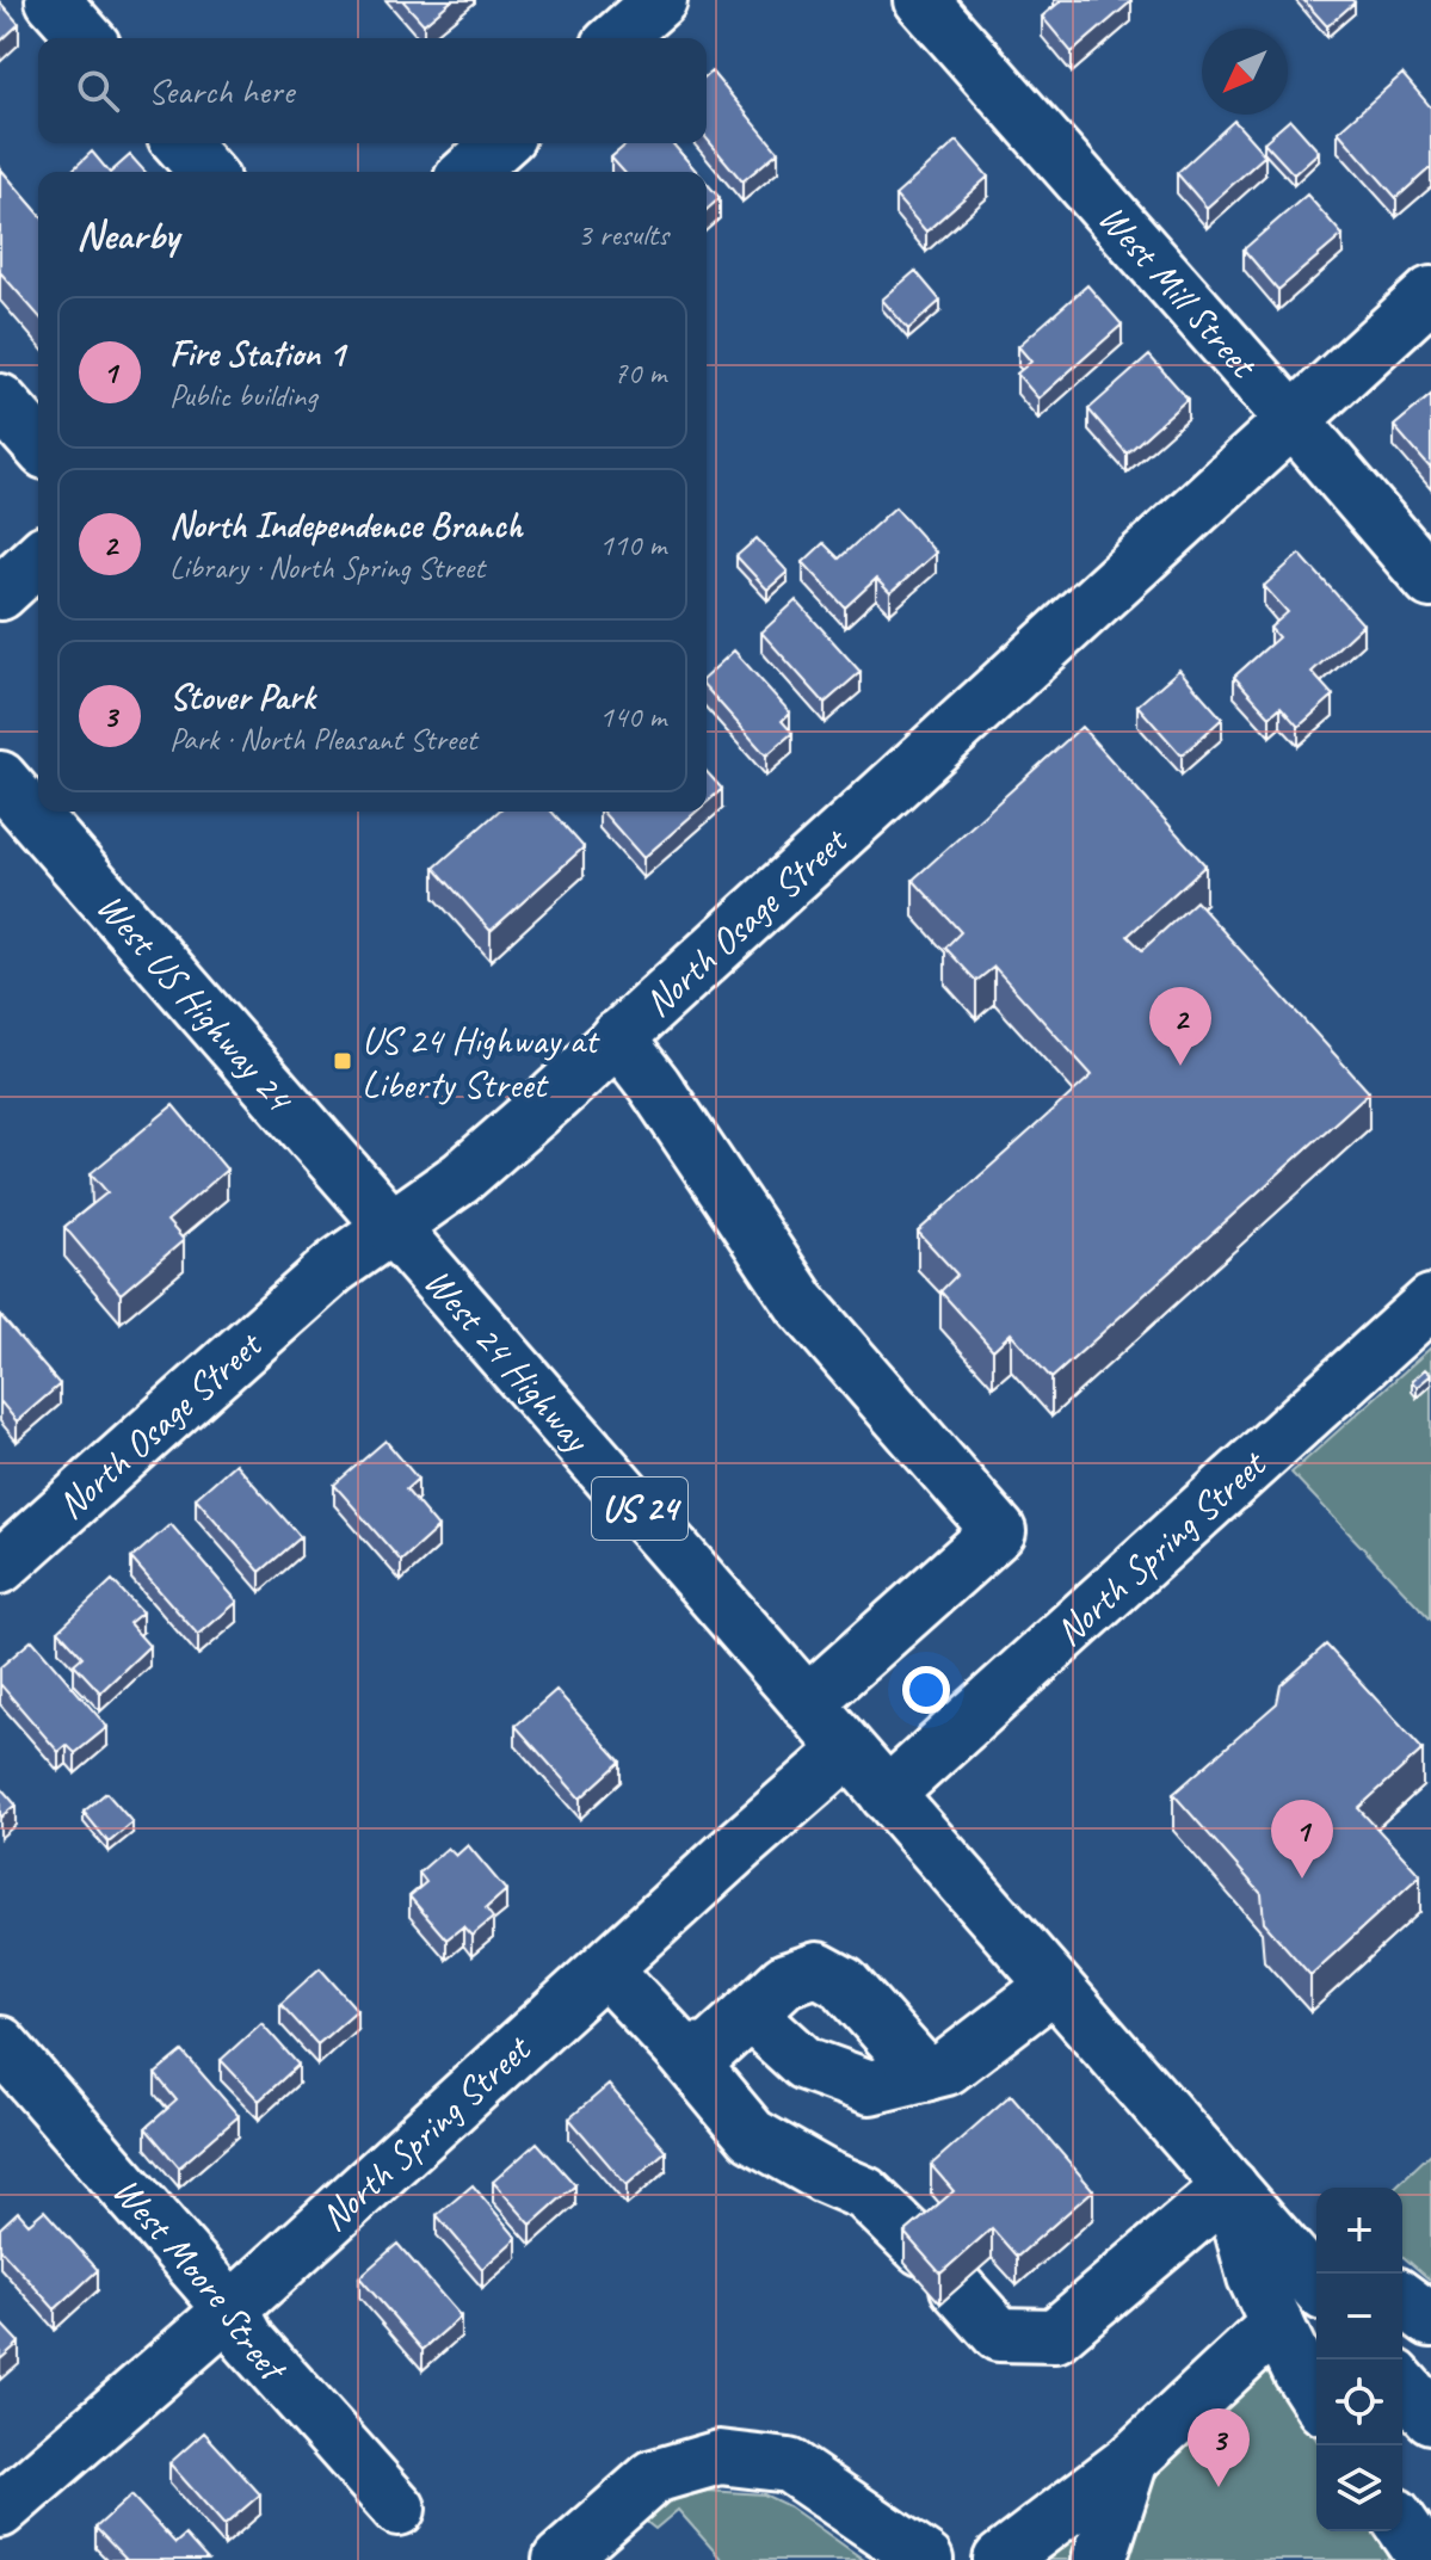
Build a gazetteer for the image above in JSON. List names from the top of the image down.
{
  "streets": {
    "street": [
      "West Mill Street",
      "North Osage Street",
      "West US Highway 24",
      "West 24 Highway",
      "US 24",
      "North Spring Street",
      "West Moore Street"
    ]
  },
  "crossings": [
    ["West Mill Street", "North Osage Street"],
    ["North Osage Street", "West US Highway 24"],
    ["North Osage Street", "West 24 Highway"],
    ["West US Highway 24", "West 24 Highway"],
    ["West 24 Highway", "US 24"],
    ["West 24 Highway", "North Spring Street"],
    ["US 24", "North Spring Street"],
    ["North Spring Street", "West Moore Street"]
  ],
  "places": {
    "transit": ["US 24 Highway at Liberty Street"]
  },
  "north": "bottom left",
  "page": {
    "search": "Search here",
    "heading": ["Nearby", "3 results"],
    "list": [
      {
        "mark": "1",
        "name": "Fire Station 1",
        "note": "Public building",
        "value": "70 m"
      },
      {
        "mark": "2",
        "name": "North Independence Branch",
        "note": "Library · North Spring Street",
        "value": "110 m"
      },
      {
        "mark": "3",
        "name": "Stover Park",
        "note": "Park · North Pleasant Street",
        "value": "140 m"
      }
    ],
    "pins": ["2", "1", "3"],
    "map_buttons": ["+", "−"]
  }
}
